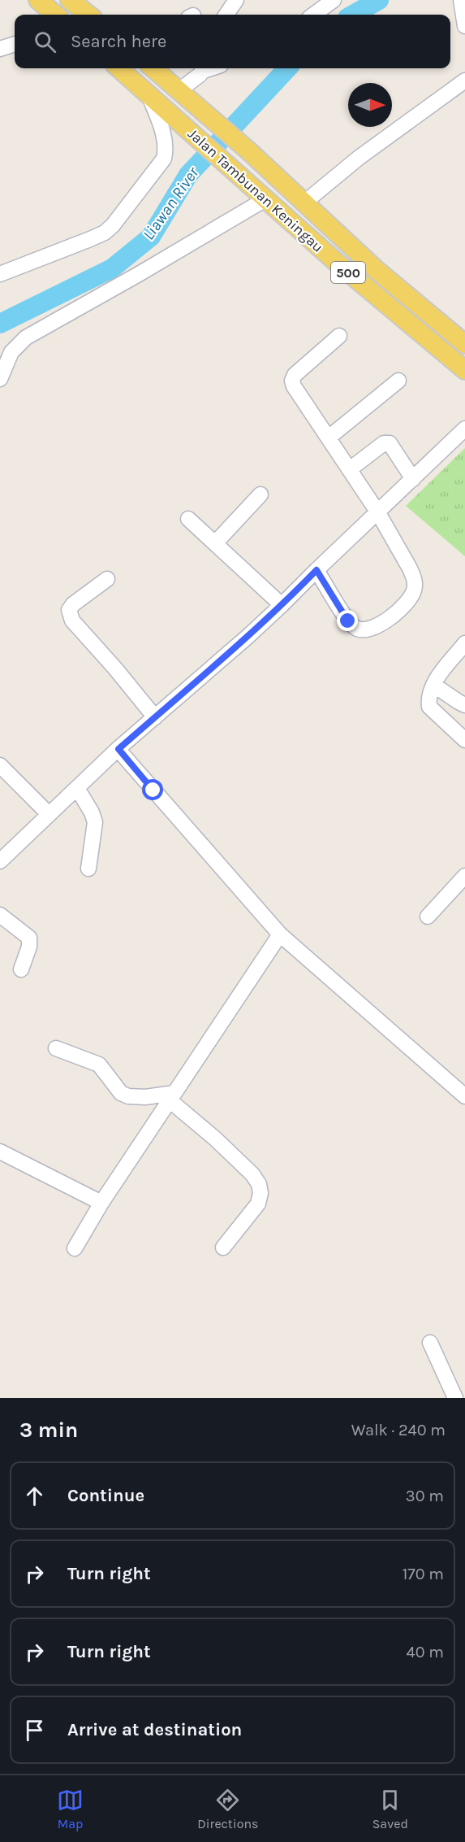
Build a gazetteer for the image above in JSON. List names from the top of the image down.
{
  "streets": {
    "main road": ["Jalan Tambunan Keningau", "500"]
  },
  "water": ["Liawan River"],
  "north": "right",
  "page": {
    "search": "Search here",
    "heading": ["3 min", "Walk · 240 m"],
    "list": [
      ["Continue", "30 m"],
      ["Turn right", "170 m"],
      ["Turn right", "40 m"],
      "Arrive at destination"
    ],
    "nav": ["Map", "Directions", "Saved"]
  }
}
